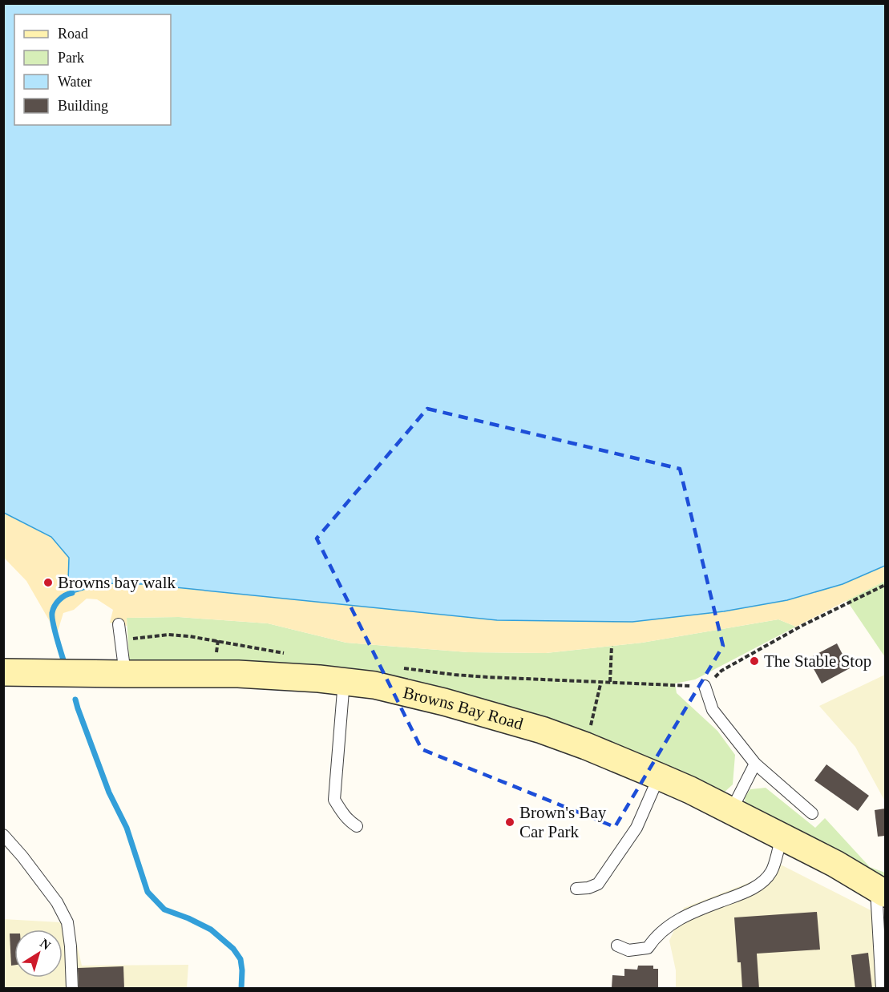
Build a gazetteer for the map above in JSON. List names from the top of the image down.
{
  "streets": {
    "main road": ["Browns Bay Road"]
  },
  "places": ["Browns bay walk", "The Stable Stop", "Brown's Bay Car Park"],
  "legend": [
    "Road",
    "Park",
    "Water",
    "Building"
  ],
  "north": "top right"
}
